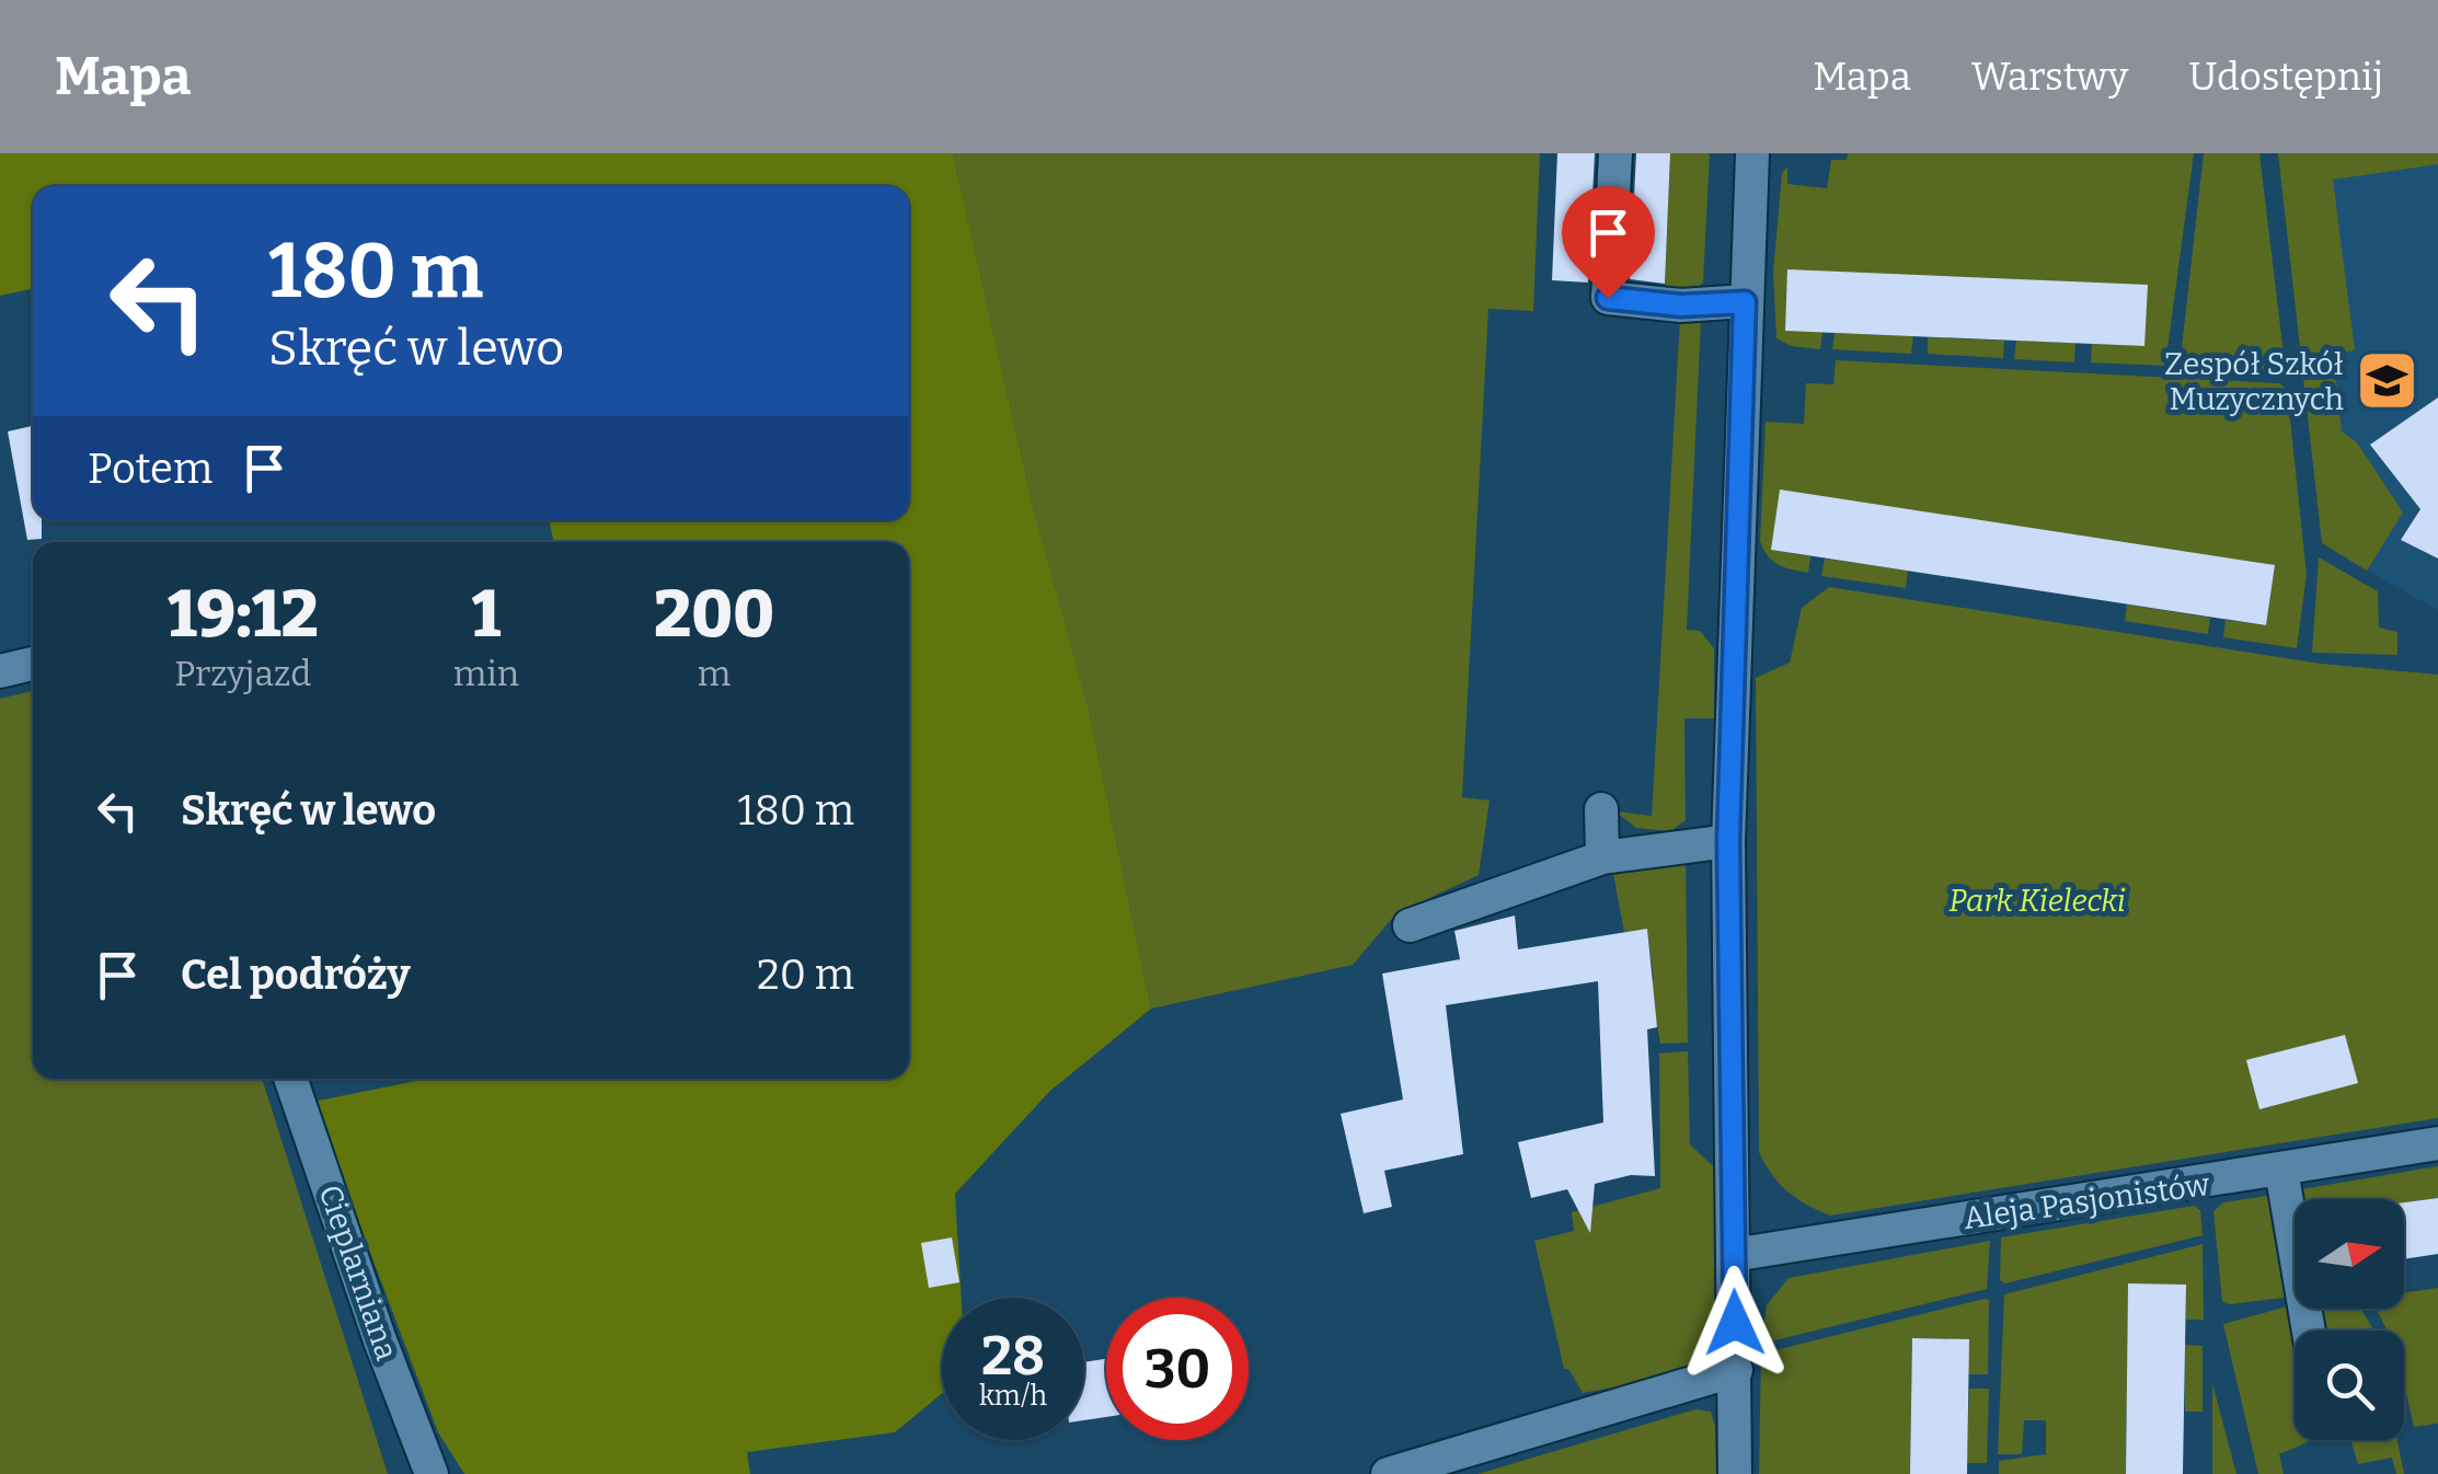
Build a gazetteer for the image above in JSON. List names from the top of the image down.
{
  "streets": {
    "street": ["Aleja Pasjonistów", "Cieplarniana"]
  },
  "parks": ["Park Kielecki"],
  "places": {
    "school or university": ["Zespół Szkół Muzycznych"]
  },
  "north": "right",
  "page": {
    "header": "Mapa",
    "nav": ["Mapa", "Warstwy", "Udostępnij"],
    "turn": ["180 m", "Skręć w lewo"],
    "then": "Potem",
    "eta": [
      "19:12",
      "Przyjazd",
      "1",
      "min",
      "200",
      "m"
    ],
    "list": [
      {
        "name": "Skręć w lewo",
        "value": "180 m"
      },
      {
        "name": "Cel podróży",
        "value": "20 m"
      }
    ],
    "speed": "28 km/h",
    "limit": "30"
  }
}
